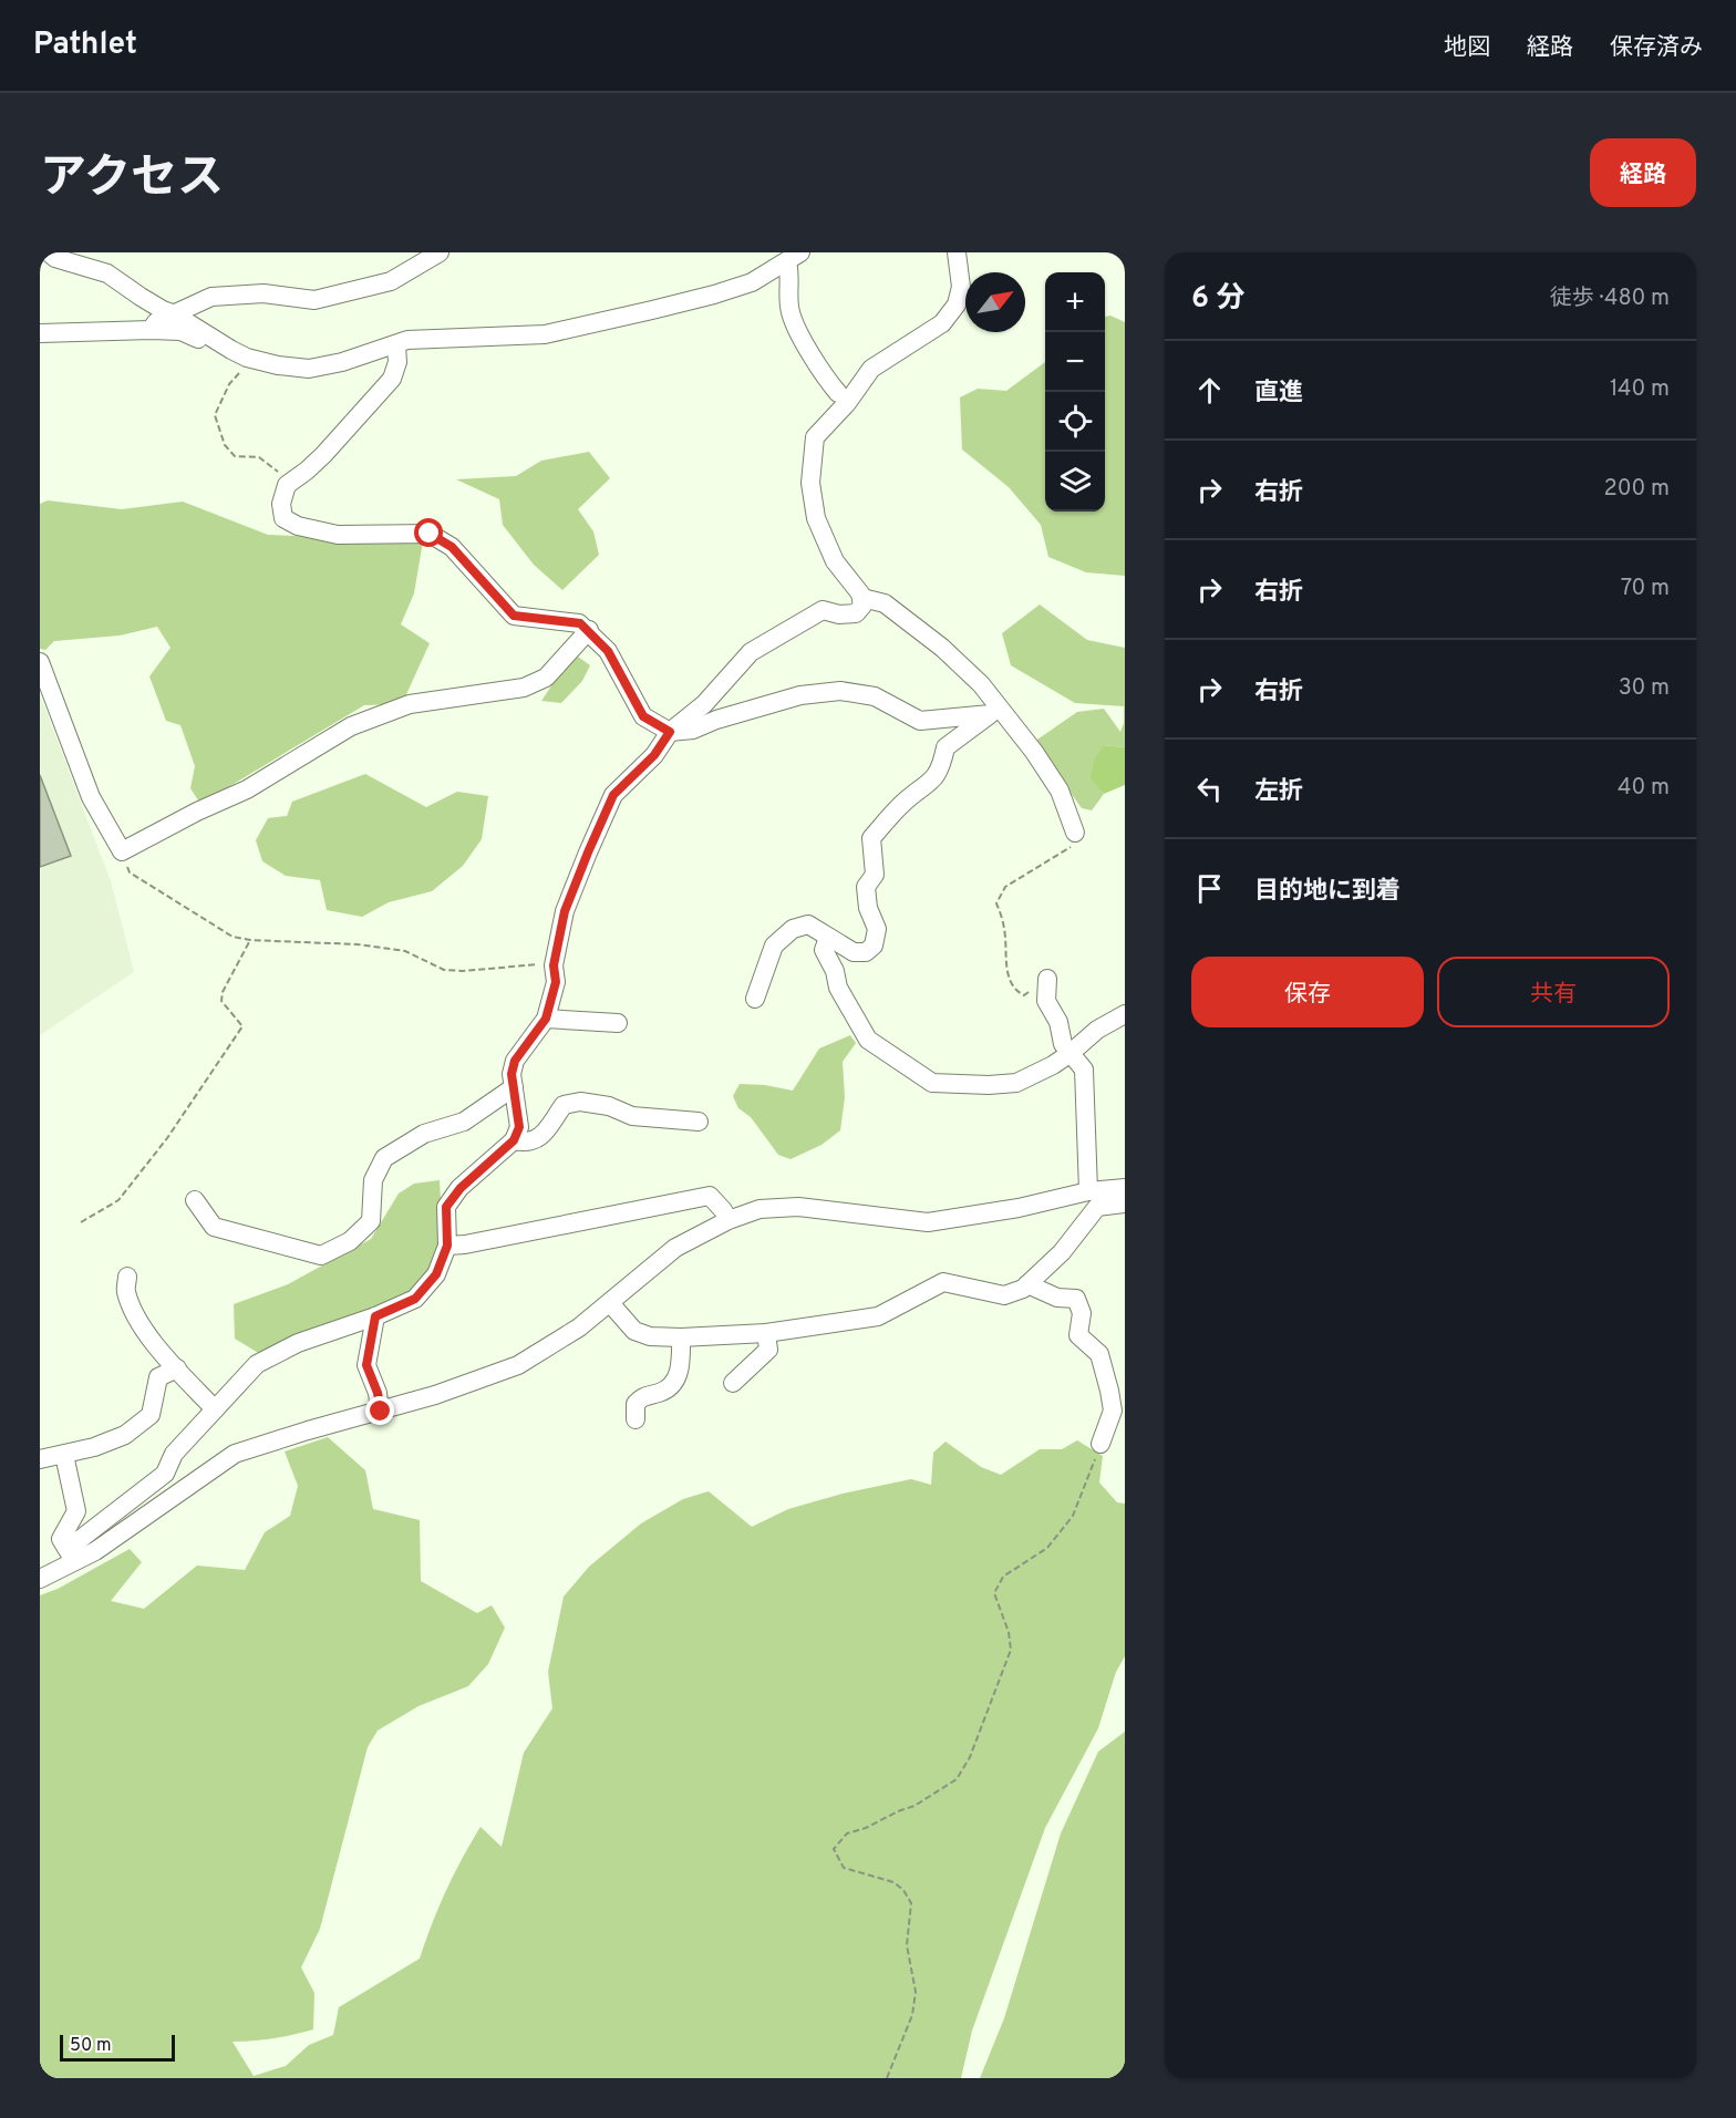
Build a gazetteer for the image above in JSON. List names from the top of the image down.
{
  "scale_bar": "50 m",
  "north": "top right",
  "page": {
    "header": "Pathlet",
    "nav": ["地図", "経路", "保存済み"],
    "title": "アクセス",
    "buttons": [
      "経路",
      ["保存", "共有"]
    ],
    "heading": ["6 分", "徒歩 · 480 m"],
    "map_buttons": ["+", "−"],
    "list": [
      ["直進", "140 m"],
      ["右折", "200 m"],
      ["右折", "70 m"],
      ["右折", "30 m"],
      ["左折", "40 m"],
      "目的地に到着"
    ],
    "scale": "50 m"
  }
}
